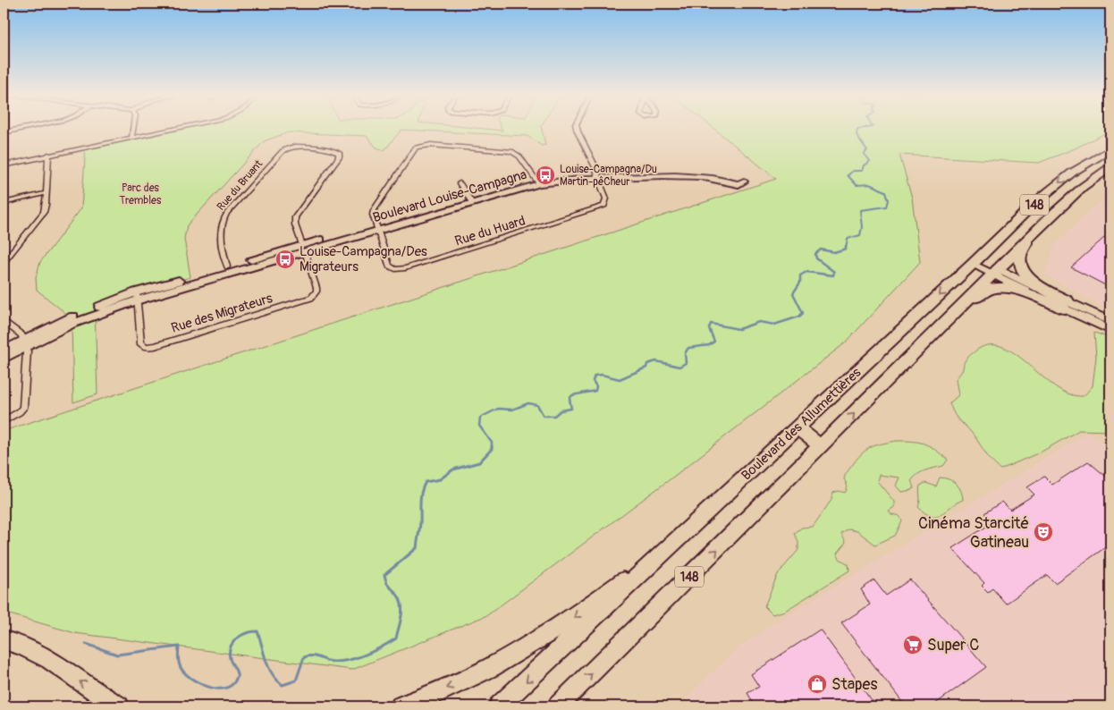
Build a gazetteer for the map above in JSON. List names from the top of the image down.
{
  "streets": {
    "highway": ["148", "Boulevard des Allumettières"],
    "street": [
      "Rue du Bruant",
      "Boulevard Louise-Campagna",
      "Rue du Huard",
      "Rue des Migrateurs"
    ]
  },
  "crossings": [
    ["Rue du Bruant", "Boulevard Louise-Campagna"],
    ["Rue du Bruant", "Rue des Migrateurs"],
    ["Boulevard Louise-Campagna", "Rue du Huard"],
    ["Boulevard Louise-Campagna", "Rue des Migrateurs"]
  ],
  "parks": ["Parc des Trembles"],
  "places": {
    "bus stop": ["Louise-Campagna/Du Martin-pêCheur", "Louise-Campagna/Des Migrateurs"],
    "theatre": ["Cinéma Starcité Gatineau"],
    "supermarket": ["Super C"],
    "shop": ["Stapes"]
  }
}
